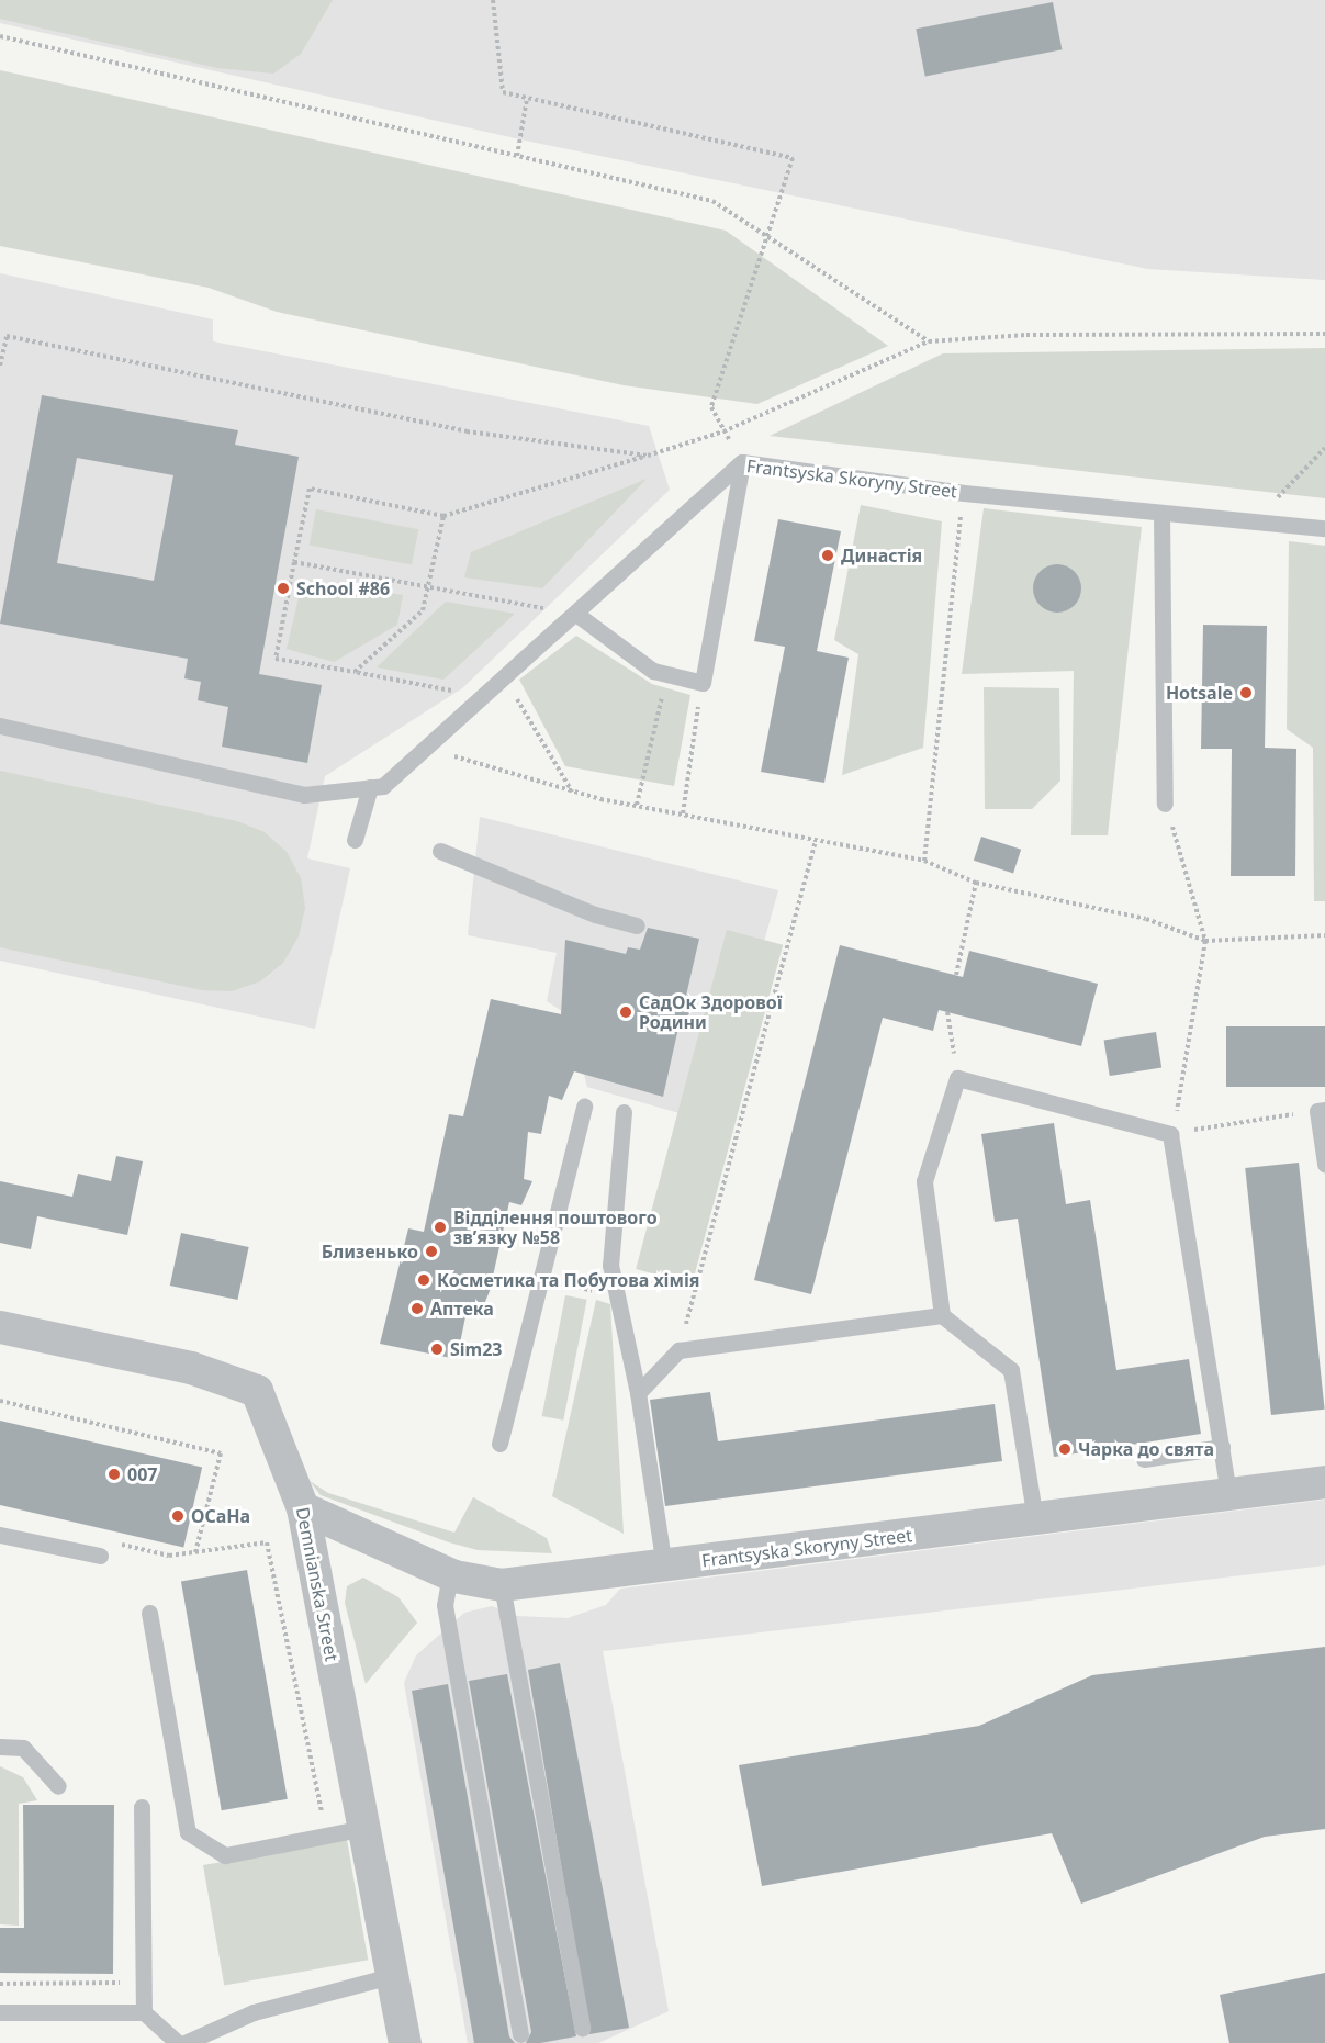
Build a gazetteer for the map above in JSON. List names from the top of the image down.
{
  "streets": {
    "street": ["Frantsyska Skoryny Street", "Demnianska Street"]
  },
  "crossings": [
    ["Frantsyska Skoryny Street", "Demnianska Street"]
  ],
  "places": [
    "Династія",
    "School #86",
    "Hotsale",
    "СадОк Здорової Родини",
    "Відділення поштового зв’язку №58",
    "Близенько",
    "Косметика та Побутова хімія",
    "Аптека",
    "Sim23",
    "Чарка до свята",
    "007",
    "ОСаНа"
  ]
}
